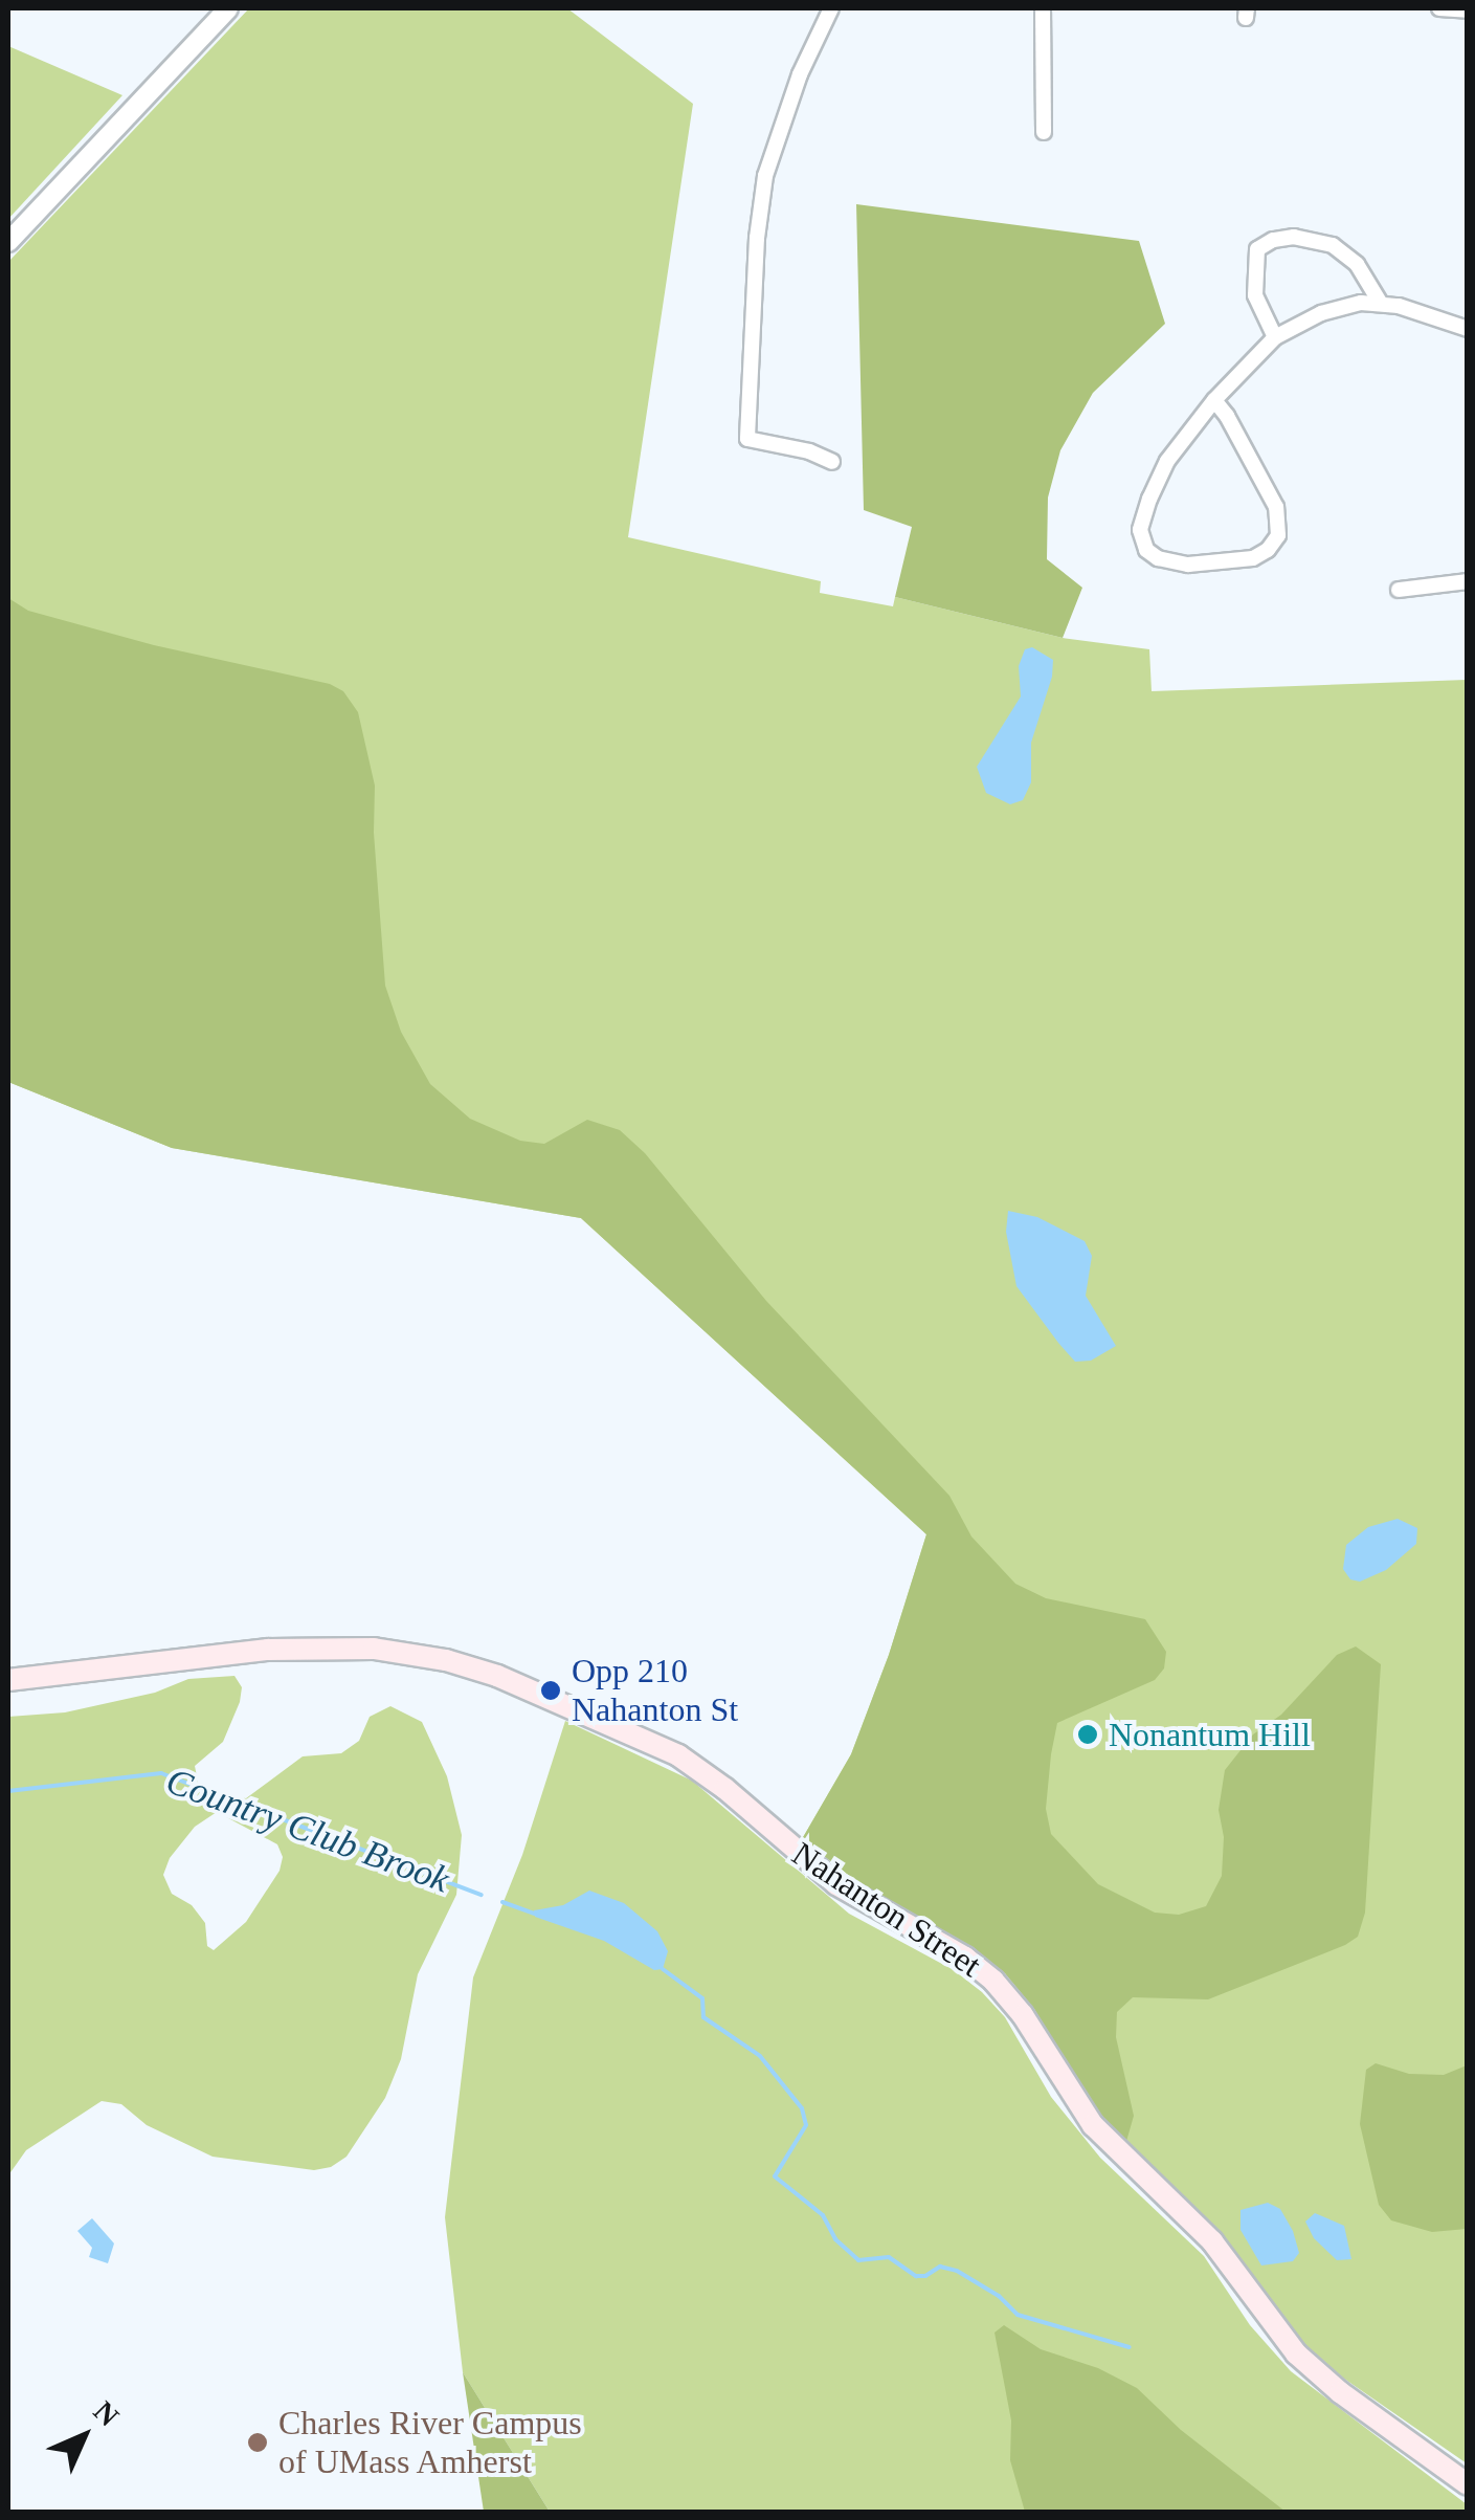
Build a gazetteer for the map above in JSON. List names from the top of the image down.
{
  "streets": {
    "main road": ["Nahanton Street"]
  },
  "water": ["Country Club Brook"],
  "places": ["Opp 210 Nahanton St", "Nonantum Hill", "Charles River Campus of UMass Amherst"],
  "north": "top right"
}
